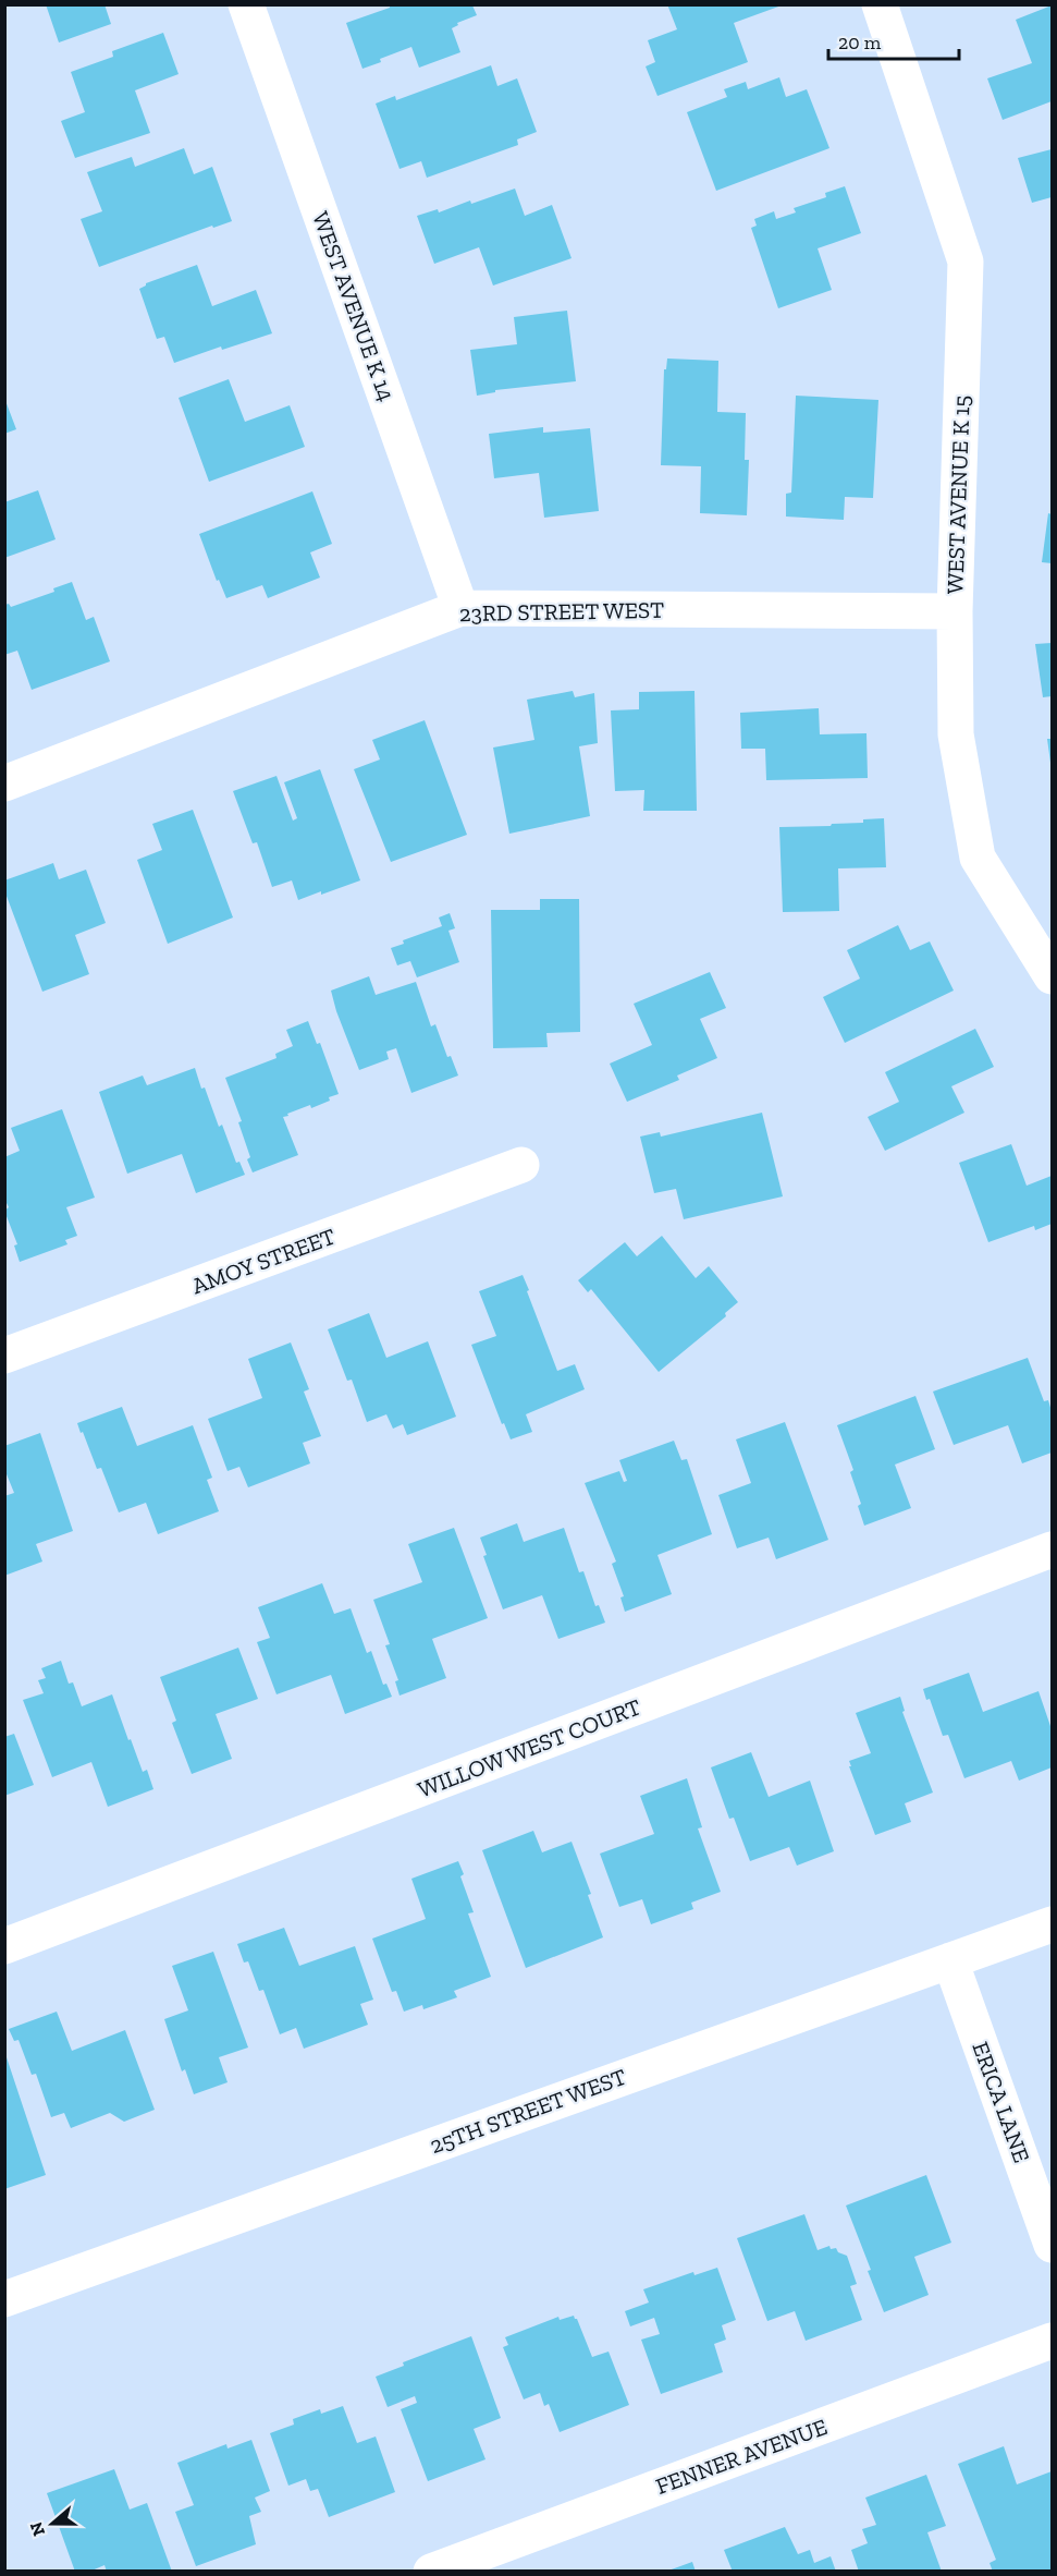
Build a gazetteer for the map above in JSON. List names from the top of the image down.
{
  "streets": {
    "street": [
      "WEST AVENUE K 14",
      "WEST AVENUE K 15",
      "23RD STREET WEST",
      "AMOY STREET",
      "WILLOW WEST COURT",
      "ERICA LANE",
      "25TH STREET WEST",
      "FENNER AVENUE"
    ]
  },
  "crossings": [
    ["WEST AVENUE K 14", "23RD STREET WEST"],
    ["WEST AVENUE K 15", "23RD STREET WEST"],
    ["ERICA LANE", "25TH STREET WEST"]
  ],
  "scale_bar": "20 m",
  "north": "left"
}
